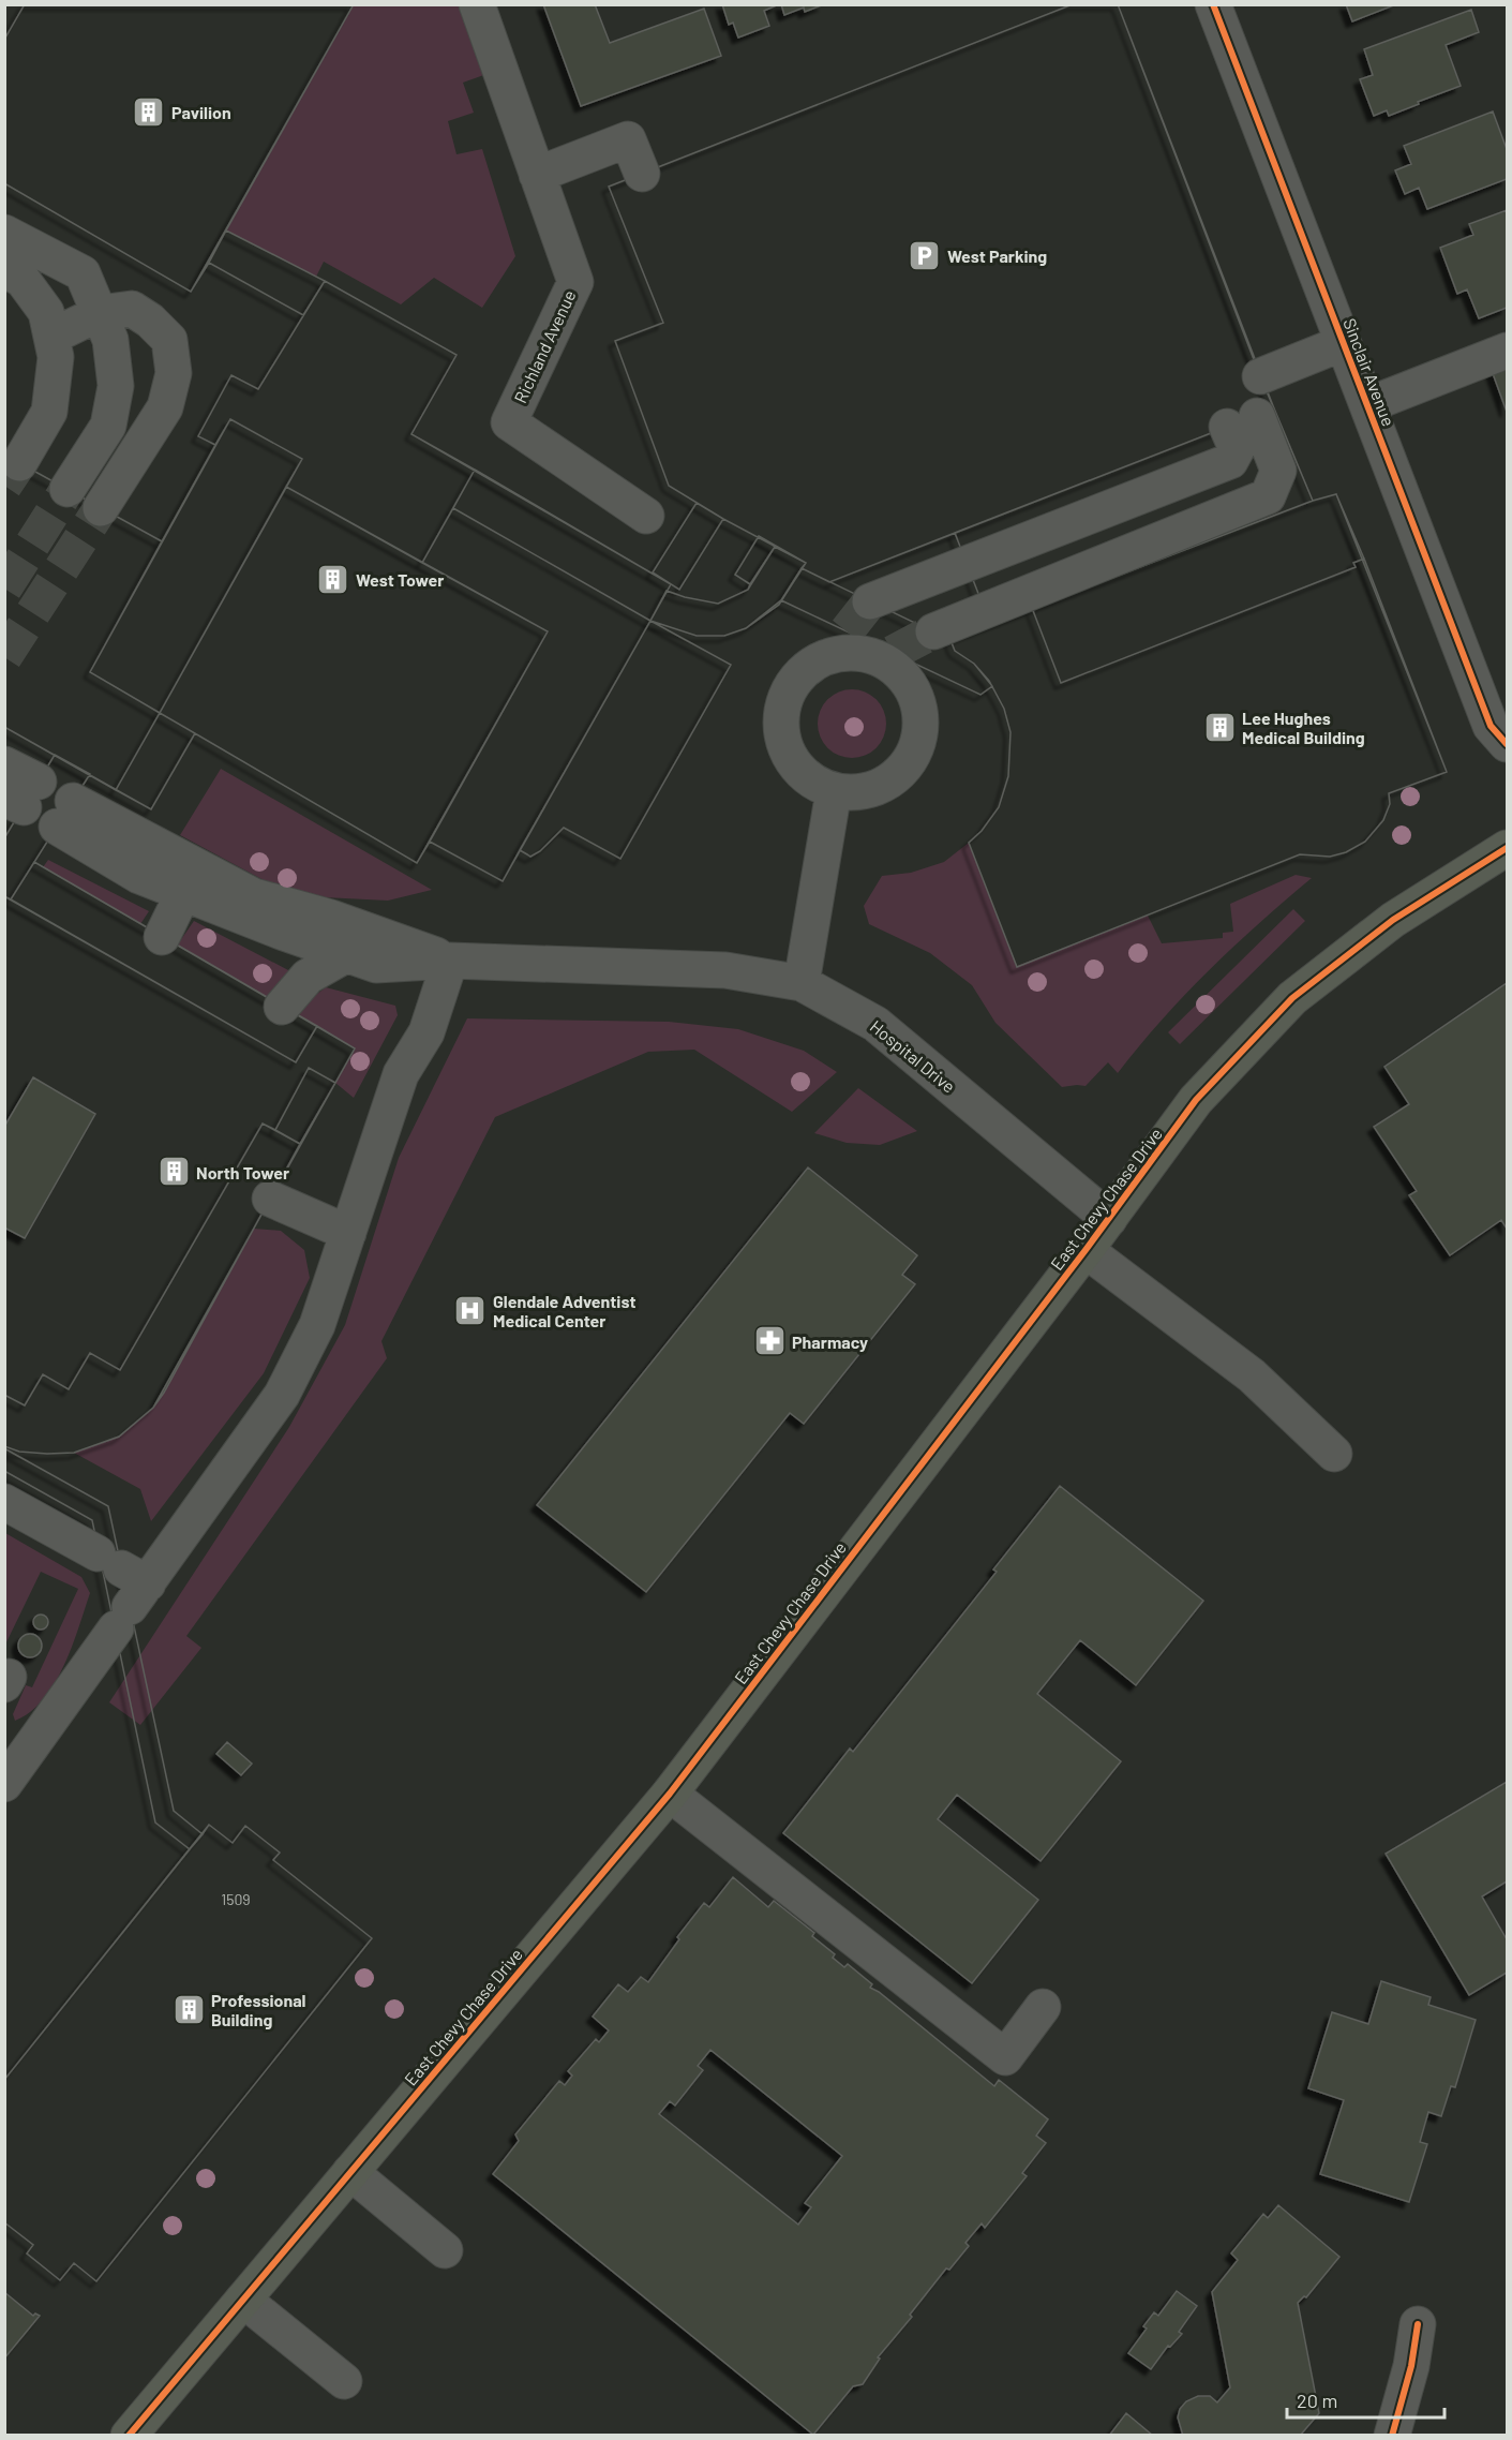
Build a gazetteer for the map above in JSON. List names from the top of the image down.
{
  "streets": {
    "main road": ["East Chevy Chase Drive"],
    "street": ["Richland Avenue", "Sinclair Avenue", "Hospital Drive"]
  },
  "crossings": [
    ["Hospital Drive", "East Chevy Chase Drive"]
  ],
  "places": {
    "building": [
      "Pavilion",
      "West Tower",
      "Lee Hughes Medical Building",
      "North Tower",
      "Professional Building"
    ],
    "parking": ["West Parking"],
    "hospital": ["Glendale Adventist Medical Center"],
    "pharmacy": ["Pharmacy"]
  },
  "house_numbers": ["1509"],
  "scale_bar": "20 m"
}
